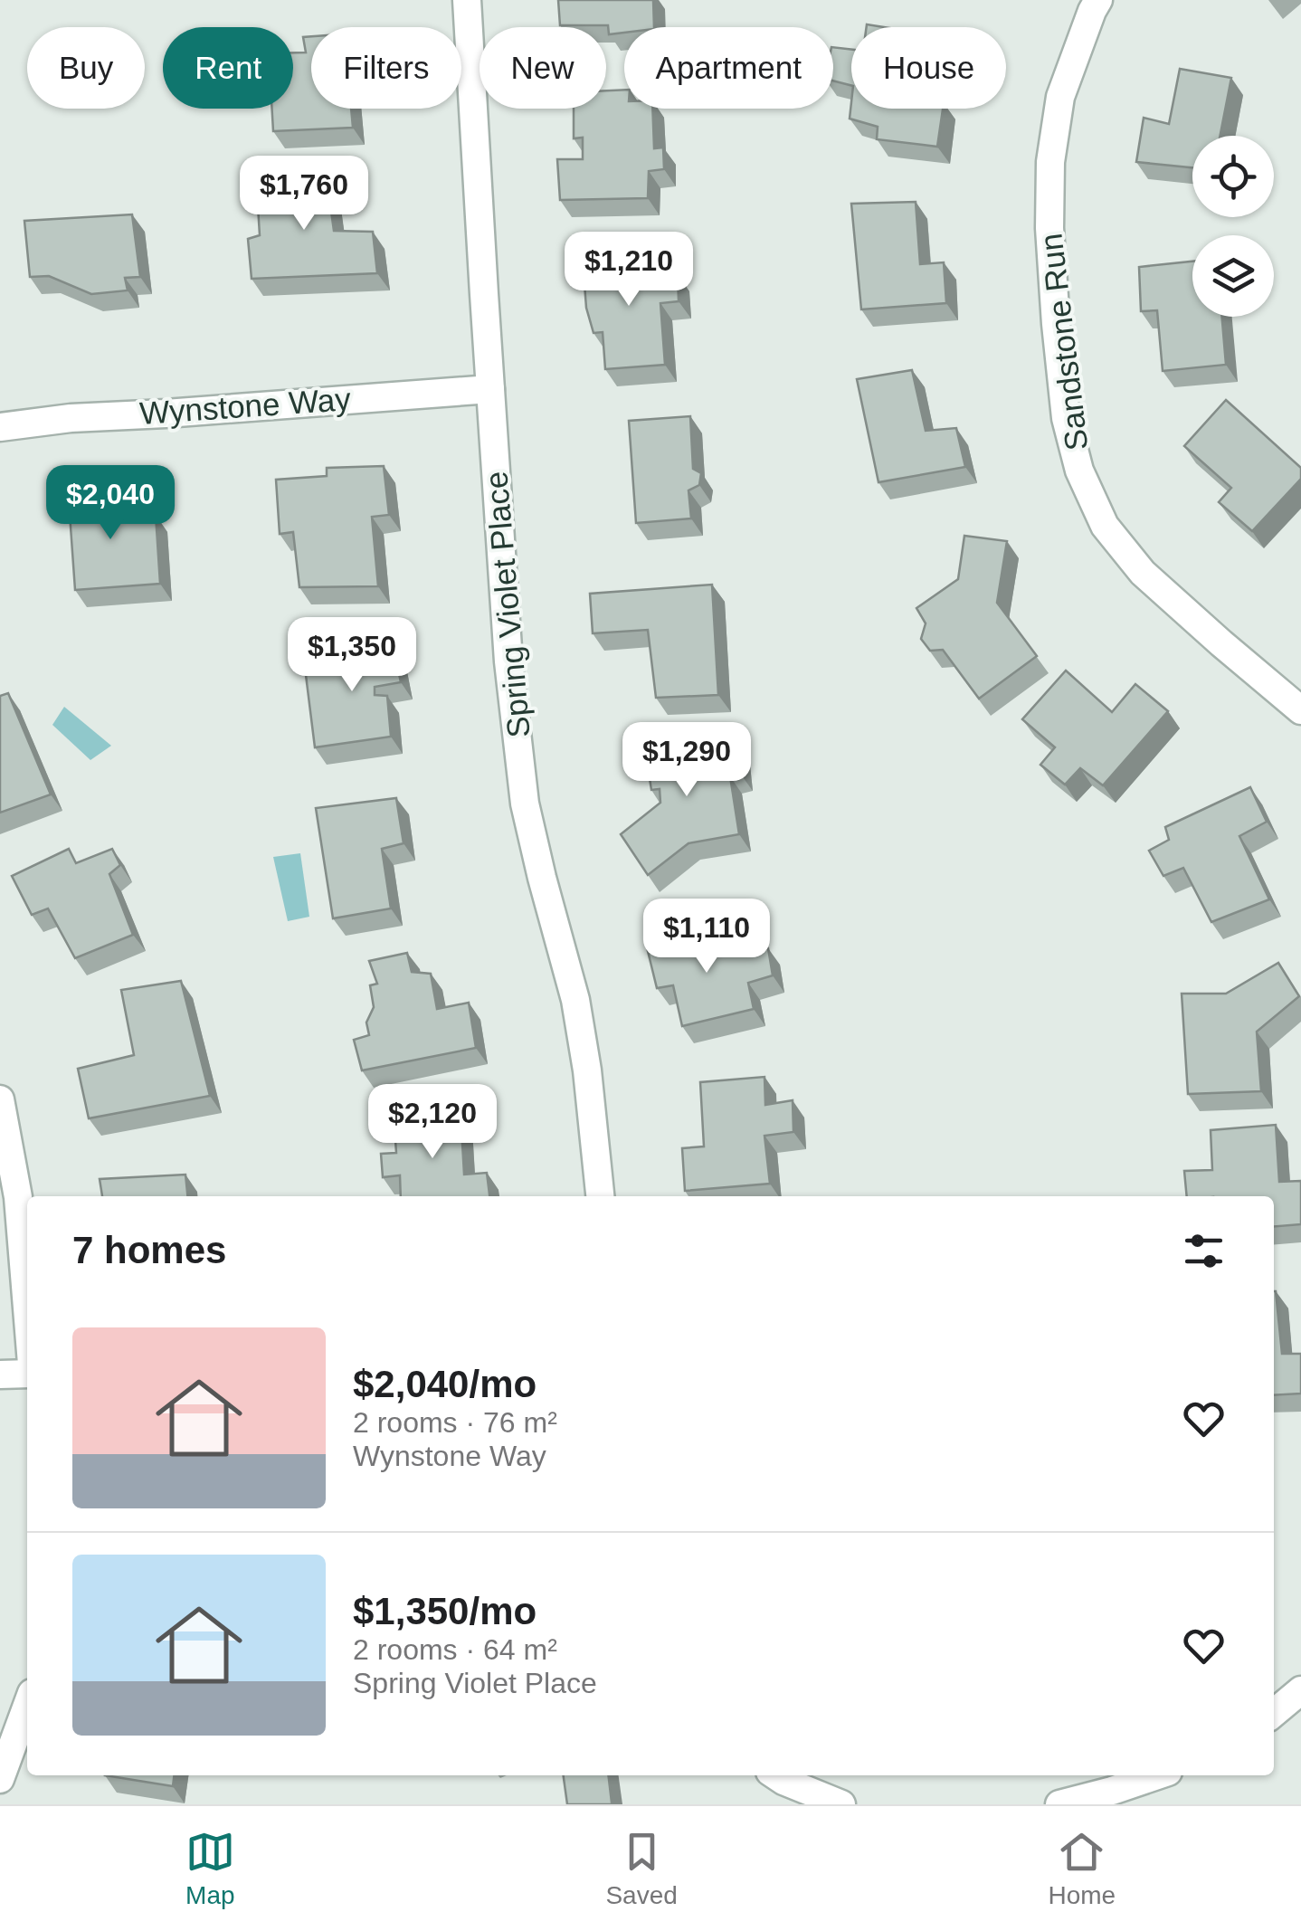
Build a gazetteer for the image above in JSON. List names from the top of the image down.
{
  "streets": {
    "street": ["Sandstone Run", "Wynstone Way", "Spring Violet Place"]
  },
  "crossings": [
    ["Wynstone Way", "Spring Violet Place"]
  ],
  "page": {
    "chip": [
      "Buy",
      "Rent",
      "Filters",
      "New",
      "Apartment",
      "House"
    ],
    "price": [
      "$1,760",
      "$1,210",
      "$2,040",
      "$1,350",
      "$1,290",
      "$1,110",
      "$2,120"
    ],
    "heading": "7 homes",
    "list": [
      {
        "name": "$2,040/mo",
        "note": "2 rooms · 76 m² · Wynstone Way"
      },
      {
        "name": "$1,350/mo",
        "note": "2 rooms · 64 m² · Spring Violet Place"
      }
    ],
    "tabs": ["Map", "Saved", "Home"]
  }
}
